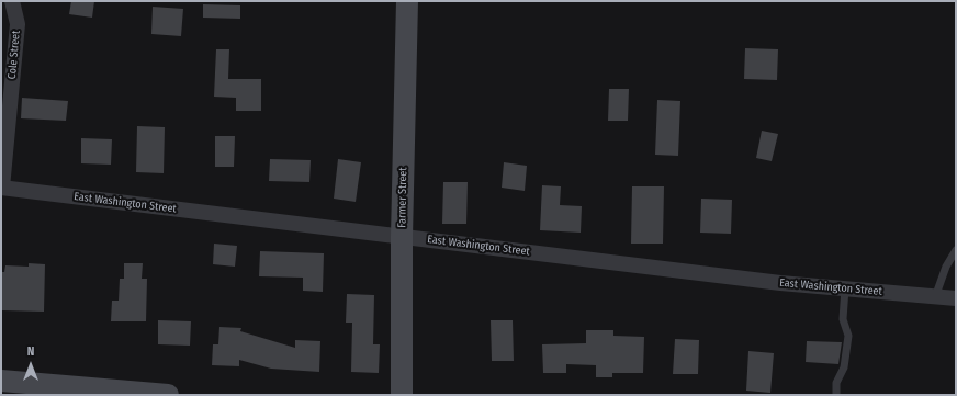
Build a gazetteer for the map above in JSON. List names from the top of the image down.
{
  "streets": {
    "street": ["Cole Street", "Farmer Street", "East Washington Street"]
  },
  "crossings": [
    ["Cole Street", "East Washington Street"],
    ["Farmer Street", "East Washington Street"]
  ],
  "north": "top"
}
